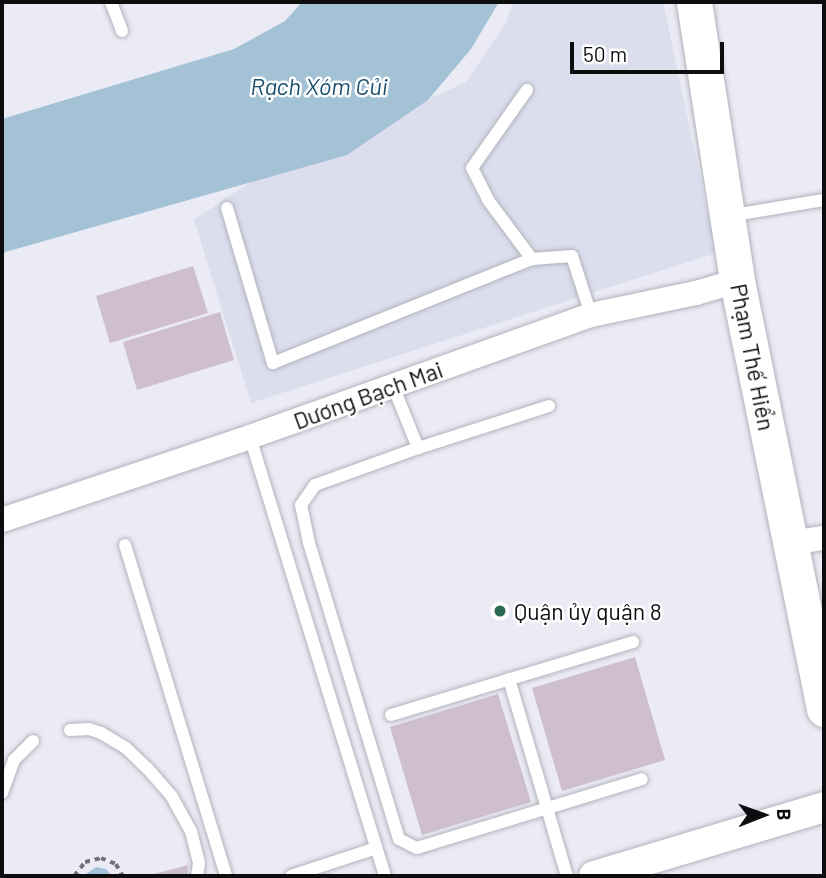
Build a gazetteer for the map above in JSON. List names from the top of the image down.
{
  "streets": {
    "main road": ["Phạm Thế Hiển"],
    "street": ["Dương Bạch Mai"]
  },
  "crossings": [
    ["Phạm Thế Hiển", "Dương Bạch Mai"]
  ],
  "water": ["Rạch Xóm Củi"],
  "places": ["Quận ủy quận 8"],
  "scale_bar": "50 m",
  "north": "right"
}
